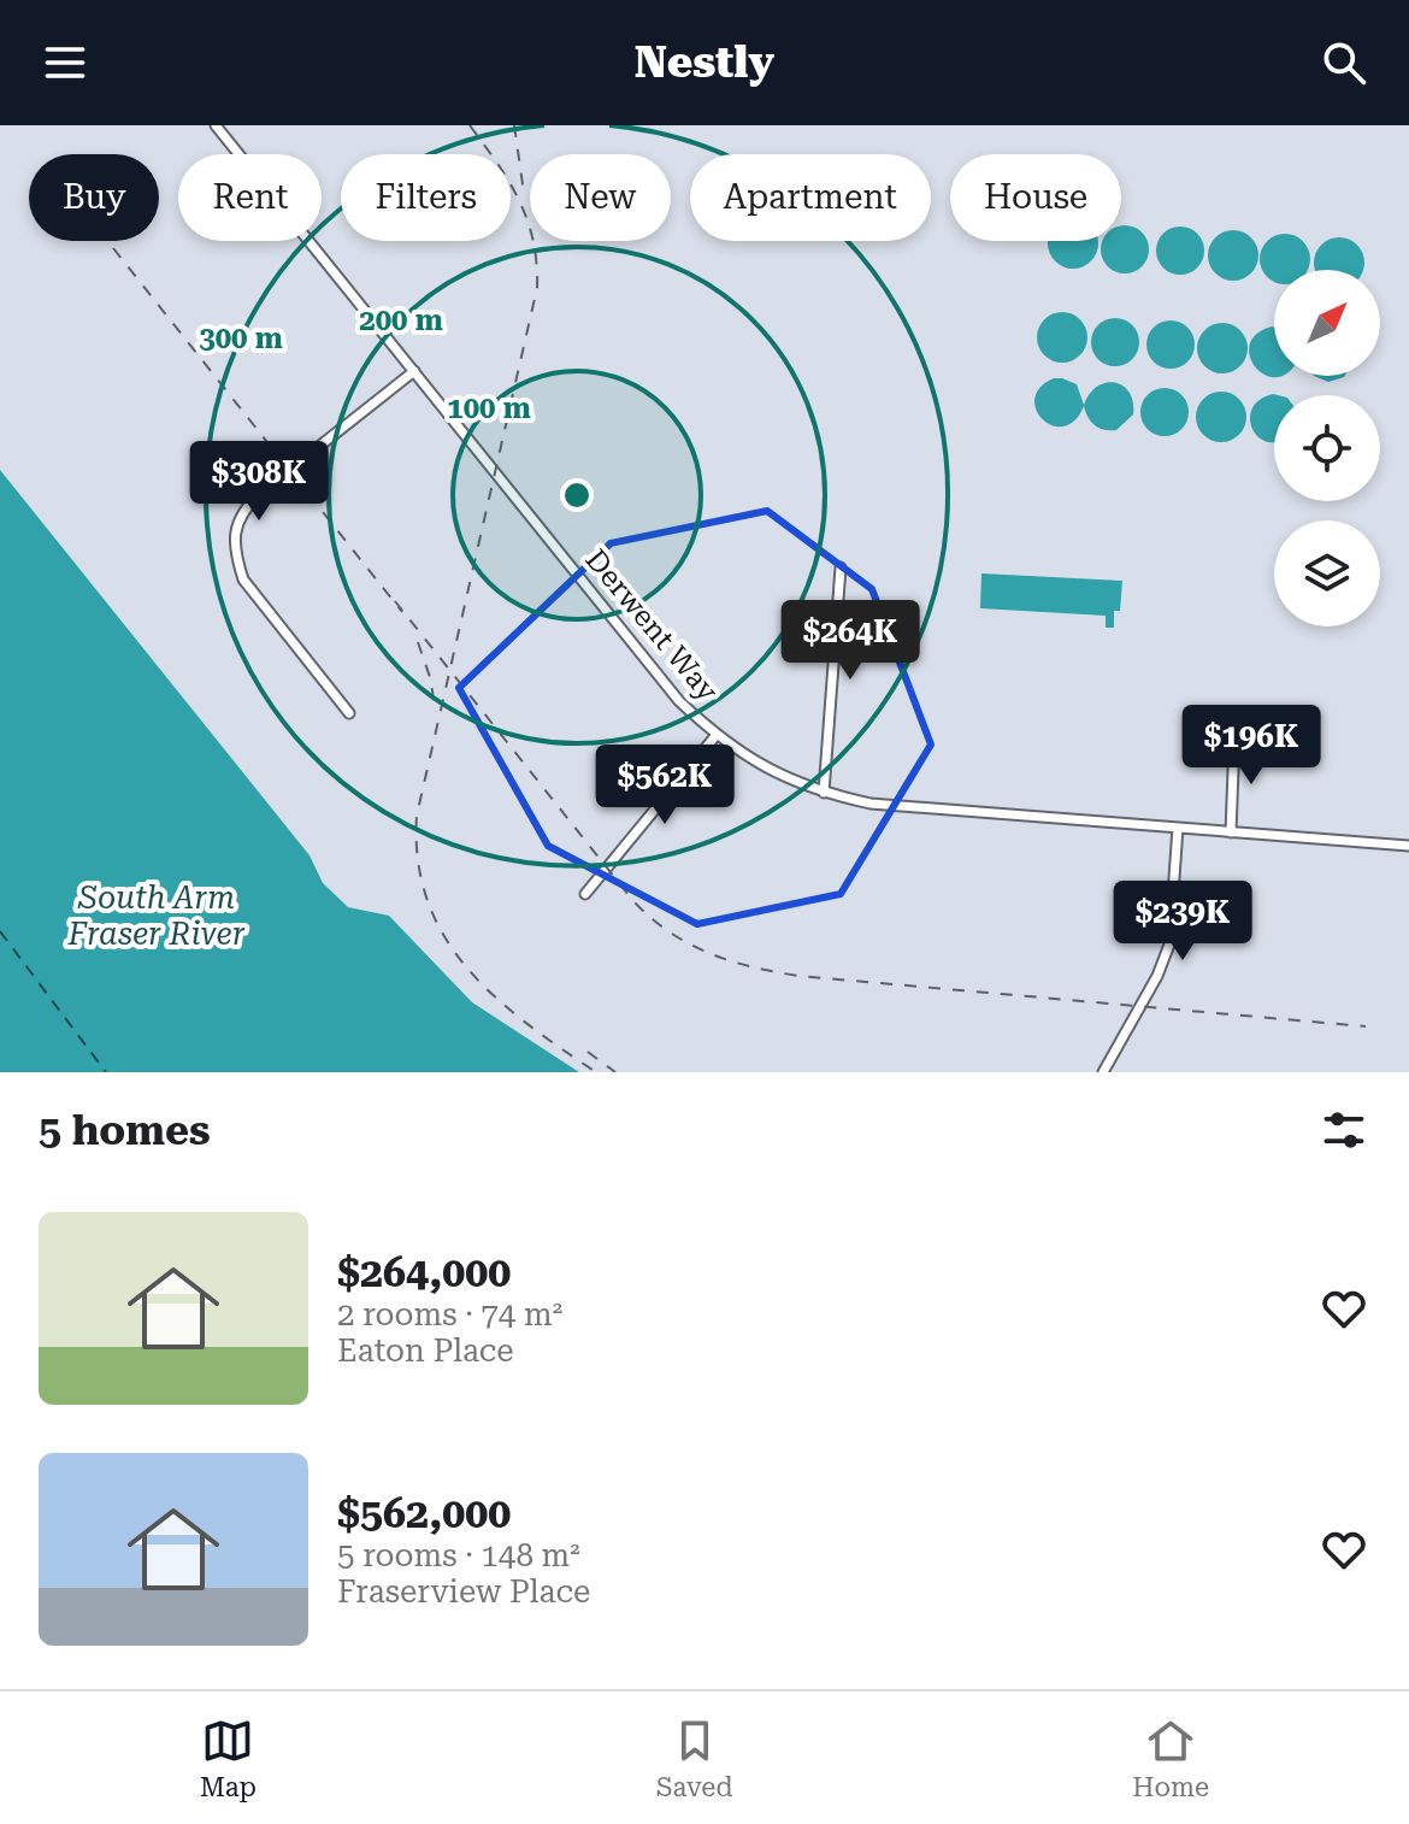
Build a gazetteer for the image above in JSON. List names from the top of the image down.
{
  "streets": {
    "street": ["Derwent Way"]
  },
  "water": ["South Arm Fraser River"],
  "north": "top right",
  "page": {
    "header": "Nestly",
    "chip": [
      "Buy",
      "Rent",
      "Filters",
      "New",
      "Apartment",
      "House"
    ],
    "price": [
      "$308K",
      "$264K",
      "$196K",
      "$562K",
      "$239K"
    ],
    "heading": "5 homes",
    "list": [
      {
        "name": "$264,000",
        "note": "2 rooms · 74 m² · Eaton Place"
      },
      {
        "name": "$562,000",
        "note": "5 rooms · 148 m² · Fraserview Place"
      }
    ],
    "tabs": ["Map", "Saved", "Home"]
  },
  "rings": ["200 m", "300 m", "100 m"]
}
